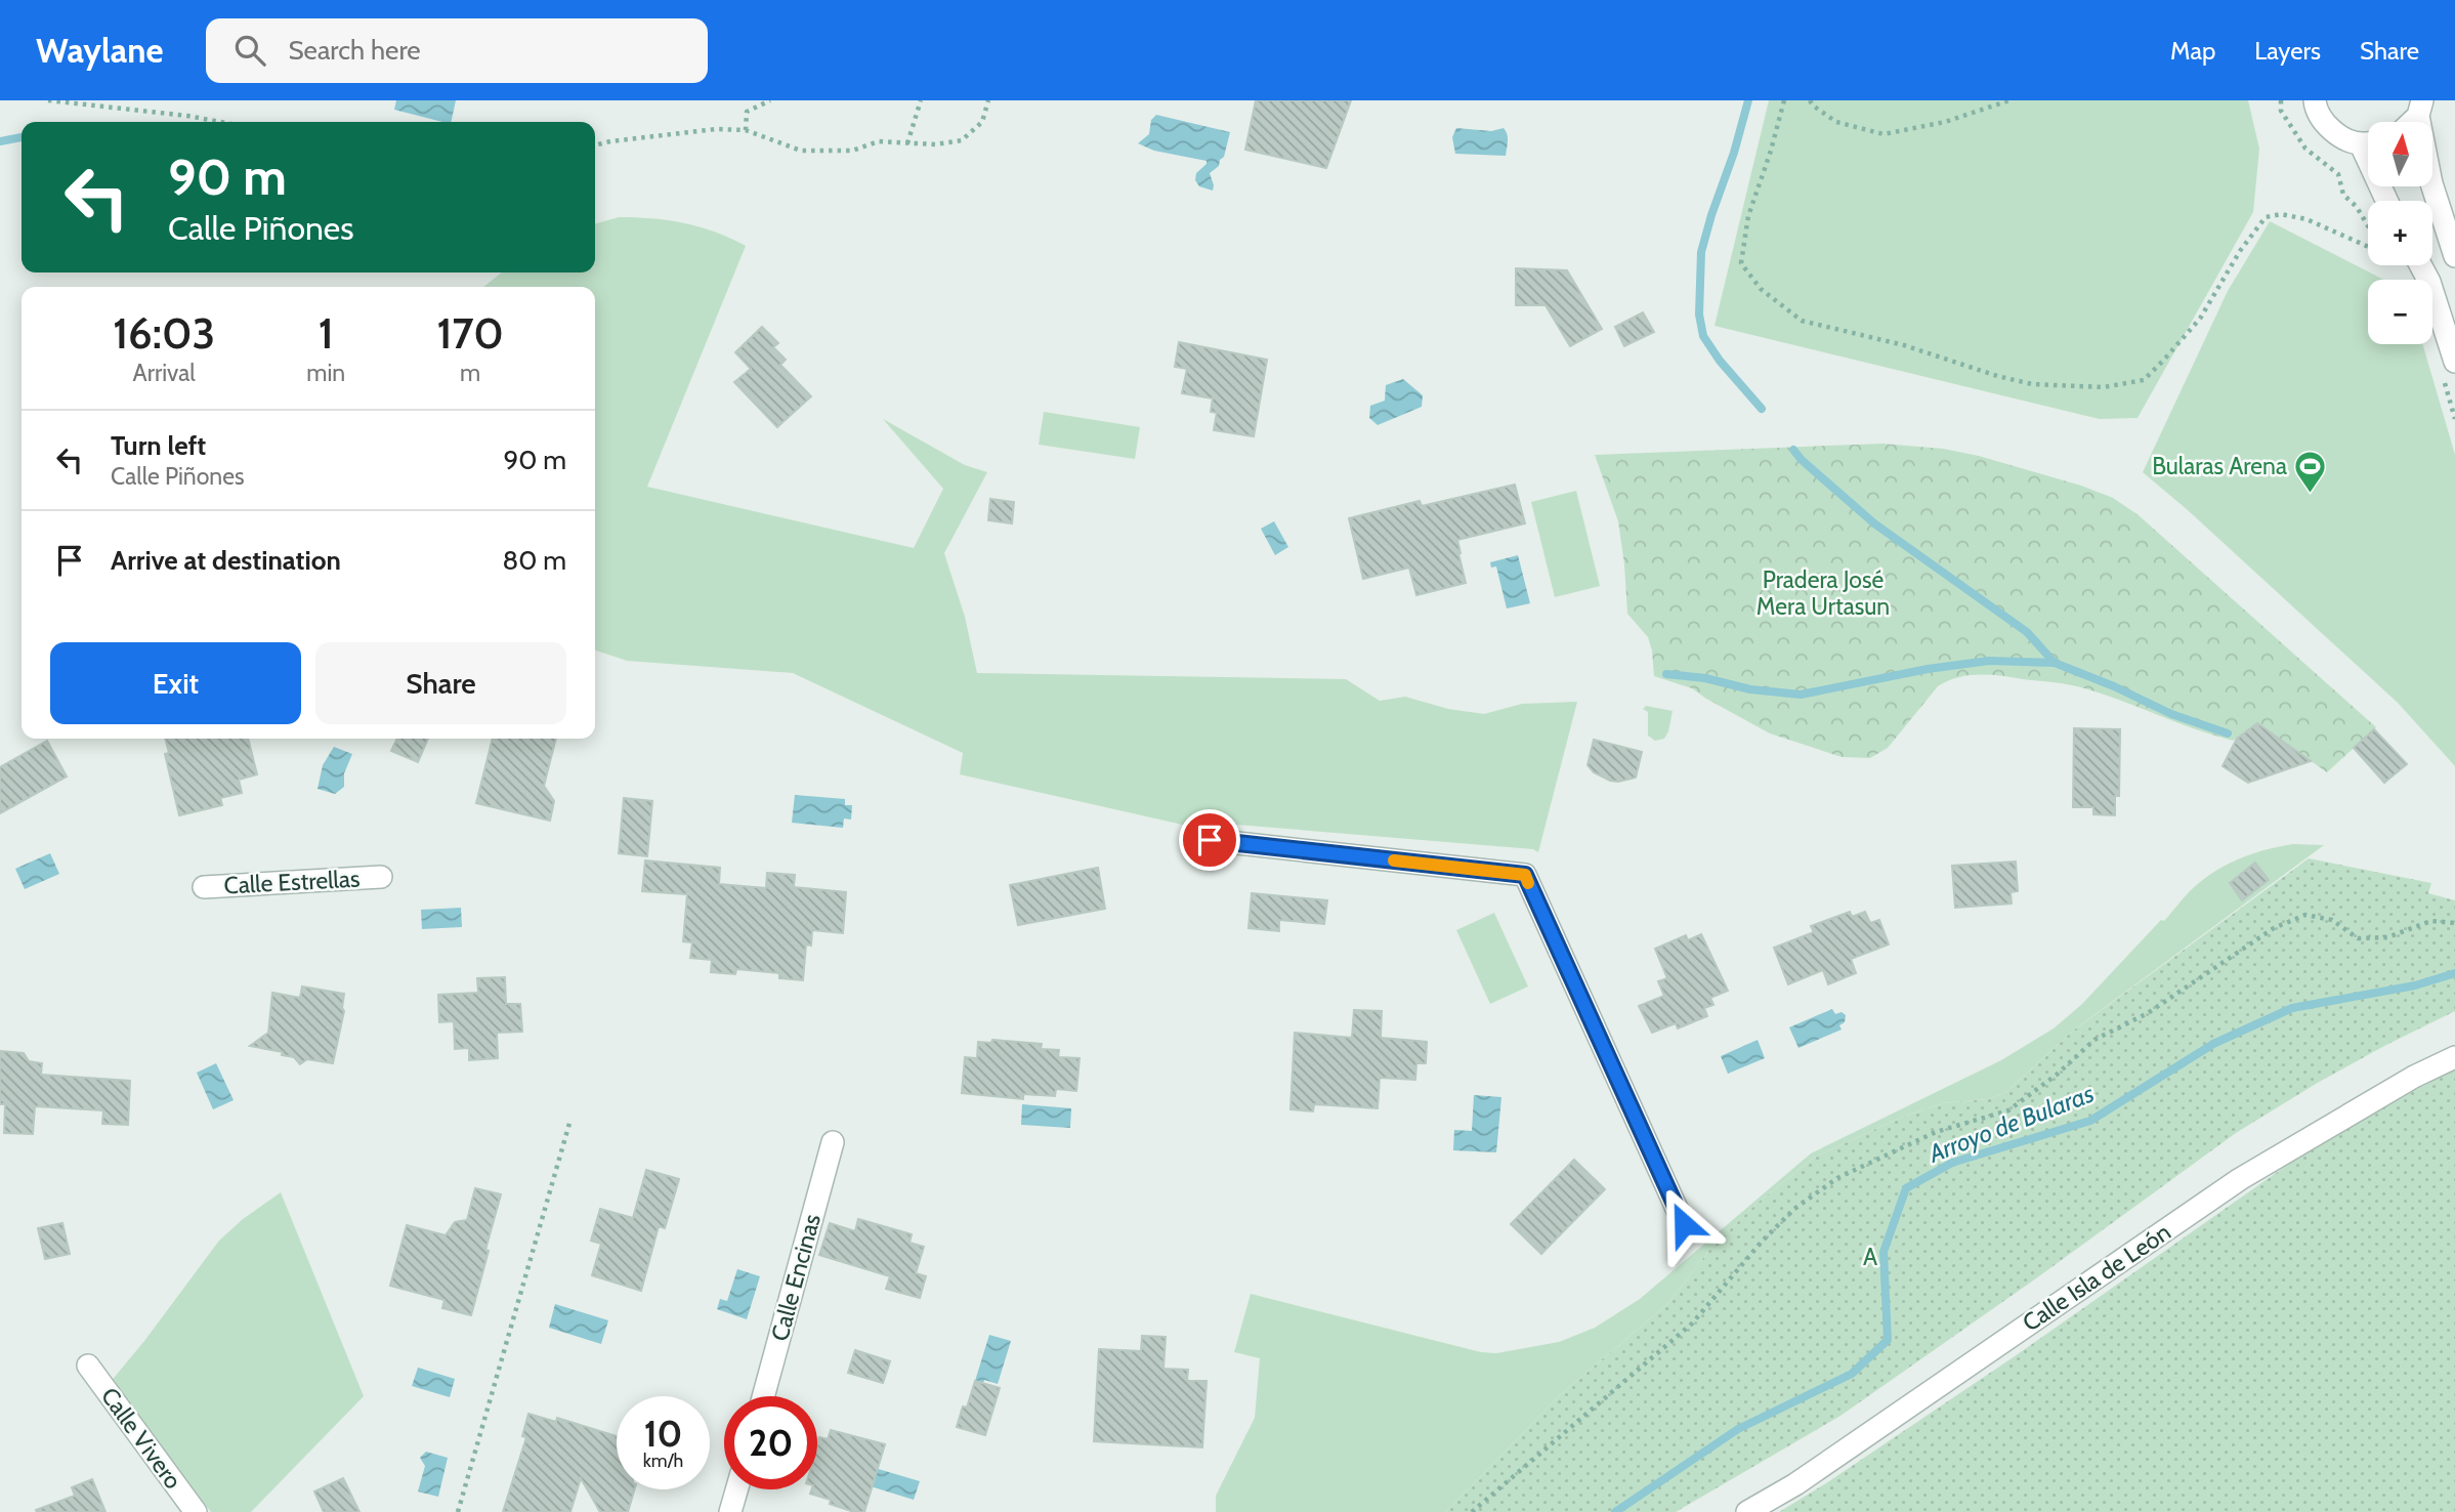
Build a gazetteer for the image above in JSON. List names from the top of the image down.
{
  "streets": {
    "street": [
      "Calle Estrellas",
      "Calle Encinas",
      "Calle Isla de León",
      "Calle Vivero"
    ]
  },
  "water": ["Arroyo de Bularas"],
  "parks": ["Pradera José Mera Urtasun", "A"],
  "places": {
    "sports": ["Bularas Arena"]
  },
  "north": "top",
  "page": {
    "header": "Waylane",
    "search": "Search here",
    "nav": ["Map", "Layers", "Share"],
    "map_buttons": ["+", "−"],
    "turn": ["90 m", "Calle Piñones"],
    "eta": [
      "16:03",
      "Arrival",
      "1",
      "min",
      "170",
      "m"
    ],
    "list": [
      {
        "name": "Turn left",
        "note": "Calle Piñones",
        "value": "90 m"
      },
      {
        "name": "Arrive at destination",
        "value": "80 m"
      }
    ],
    "buttons": ["Exit", "Share"],
    "speed": "10 km/h",
    "limit": "20"
  }
}
